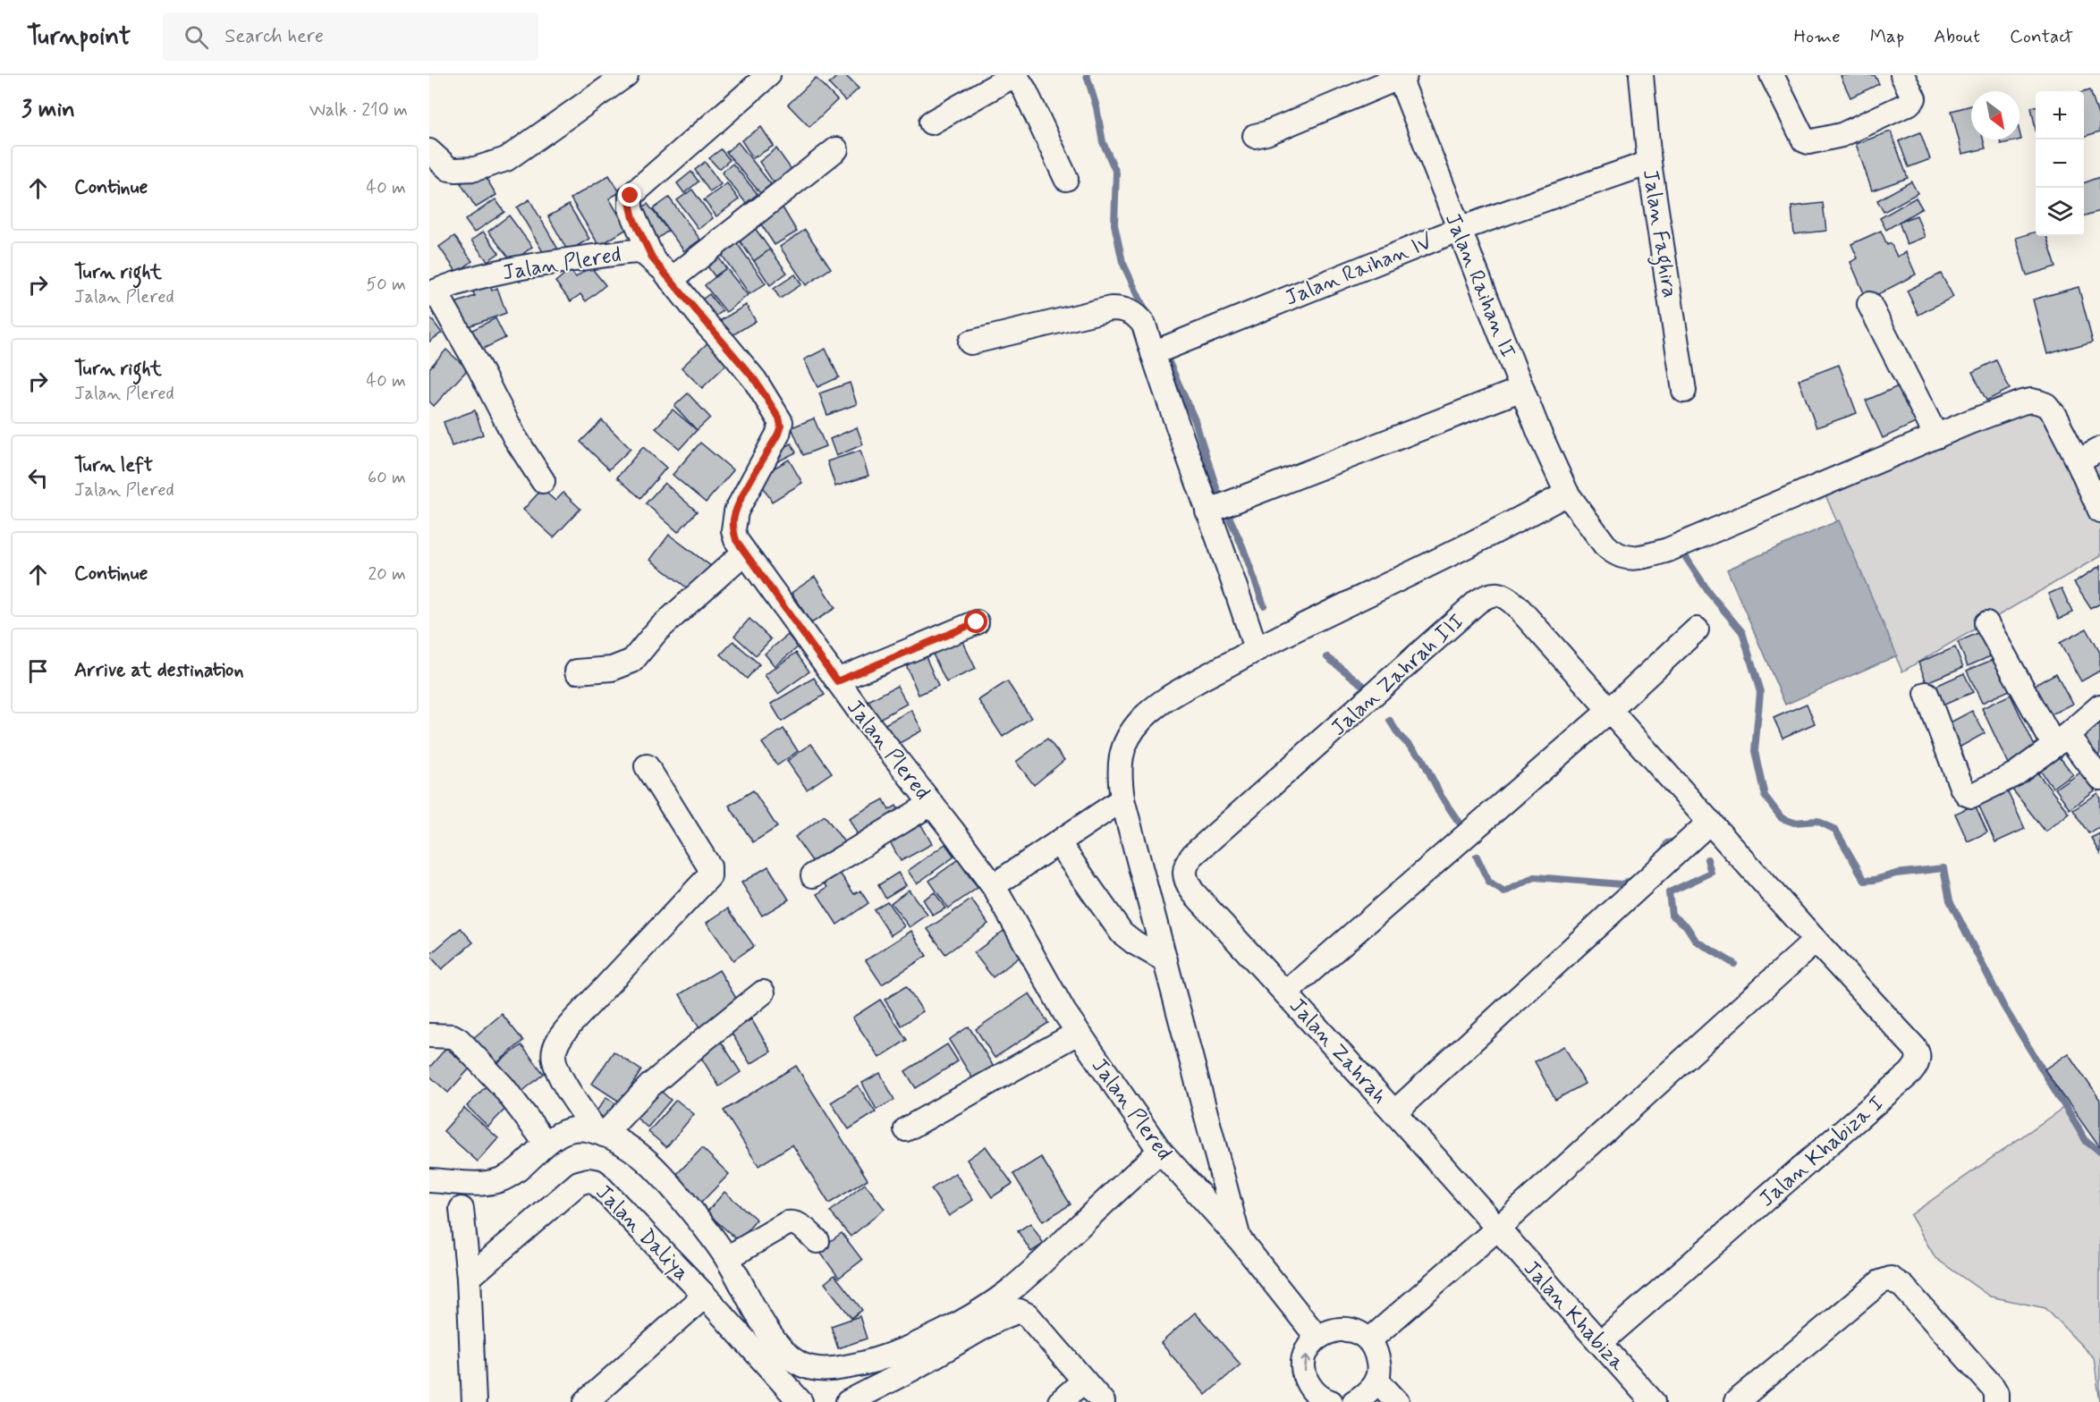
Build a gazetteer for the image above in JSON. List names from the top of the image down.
{
  "streets": {
    "street": [
      "Jalan Faghira",
      "Jalan Plered",
      "Jalan Raihan IV",
      "Jalan Raihan II",
      "Jalan Zahrah III",
      "Jalan Zahrah",
      "Jalan Khabiza I",
      "Jalan Daliya",
      "Jalan Khabiza"
    ]
  },
  "crossings": [
    ["Jalan Faghira", "Jalan Raihan IV"],
    ["Jalan Raihan IV", "Jalan Raihan II"],
    ["Jalan Zahrah III", "Jalan Zahrah"],
    ["Jalan Zahrah", "Jalan Khabiza"],
    ["Jalan Khabiza I", "Jalan Khabiza"]
  ],
  "north": "bottom right",
  "page": {
    "header": "Turnpoint",
    "search": "Search here",
    "nav": [
      "Home",
      "Map",
      "About",
      "Contact"
    ],
    "heading": ["3 min", "Walk · 210 m"],
    "map_buttons": ["+", "−"],
    "list": [
      ["Continue", "40 m"],
      ["Turn right", "Jalan Plered", "50 m"],
      ["Turn right", "Jalan Plered", "40 m"],
      ["Turn left", "Jalan Plered", "60 m"],
      ["Continue", "20 m"],
      "Arrive at destination"
    ]
  }
}
